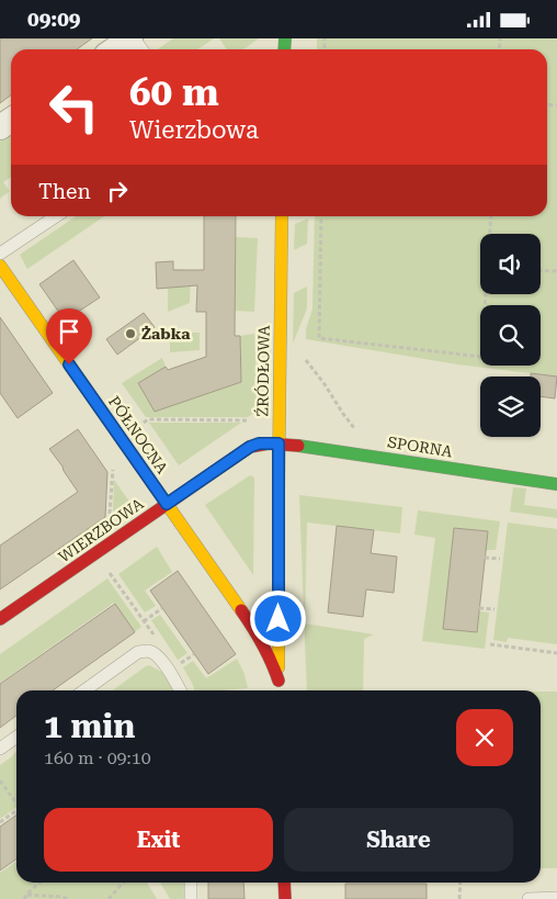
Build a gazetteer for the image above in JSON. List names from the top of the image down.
{
  "streets": {
    "street": [
      "ŹRÓDŁOWA",
      "PÓŁNOCNA",
      "SPORNA",
      "WIERZBOWA"
    ]
  },
  "crossings": [
    ["ŹRÓDŁOWA", "PÓŁNOCNA"],
    ["ŹRÓDŁOWA", "SPORNA"],
    ["ŹRÓDŁOWA", "WIERZBOWA"],
    ["PÓŁNOCNA", "WIERZBOWA"],
    ["SPORNA", "WIERZBOWA"]
  ],
  "places": ["Żabka"],
  "page": {
    "status": "09:09",
    "turn": ["60 m", "Wierzbowa"],
    "then": "Then",
    "heading": ["1 min", "160 m · 09:10"],
    "buttons": ["Exit", "Share"]
  }
}
